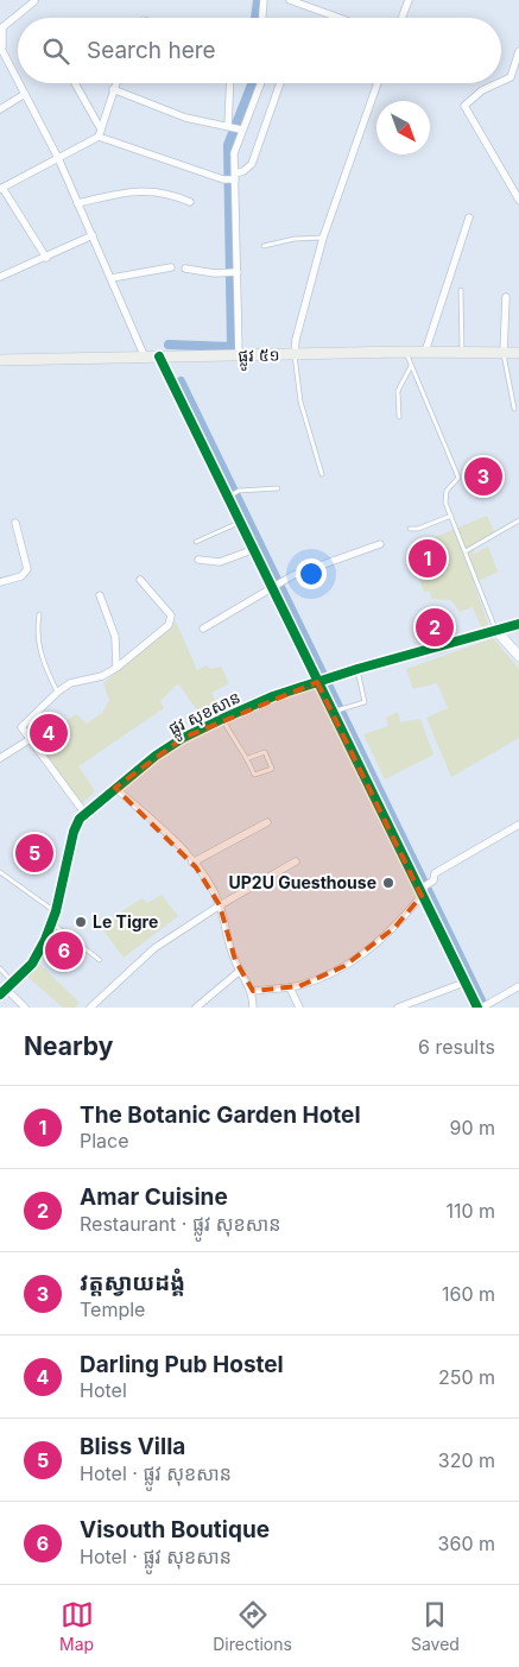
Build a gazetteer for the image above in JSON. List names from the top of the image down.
{
  "streets": {
    "main road": ["ផ្លូវ ៥១"],
    "street": ["ផ្លូវ សុខសាន"]
  },
  "places": ["UP2U Guesthouse", "Le Tigre"],
  "north": "bottom right",
  "page": {
    "search": "Search here",
    "pins": [
      "3",
      "1",
      "2",
      "4",
      "5",
      "6"
    ],
    "heading": ["Nearby", "6 results"],
    "list": [
      {
        "mark": "1",
        "name": "The Botanic Garden Hotel",
        "note": "Place",
        "value": "90 m"
      },
      {
        "mark": "2",
        "name": "Amar Cuisine",
        "note": "Restaurant · ផ្លូវ សុខសាន",
        "value": "110 m"
      },
      {
        "mark": "3",
        "name": "វត្តស្វាយដង្គំ",
        "note": "Temple",
        "value": "160 m"
      },
      {
        "mark": "4",
        "name": "Darling Pub Hostel",
        "note": "Hotel",
        "value": "250 m"
      },
      {
        "mark": "5",
        "name": "Bliss Villa",
        "note": "Hotel · ផ្លូវ សុខសាន",
        "value": "320 m"
      },
      {
        "mark": "6",
        "name": "Visouth Boutique",
        "note": "Hotel · ផ្លូវ សុខសាន",
        "value": "360 m"
      }
    ],
    "nav": ["Map", "Directions", "Saved"]
  }
}
